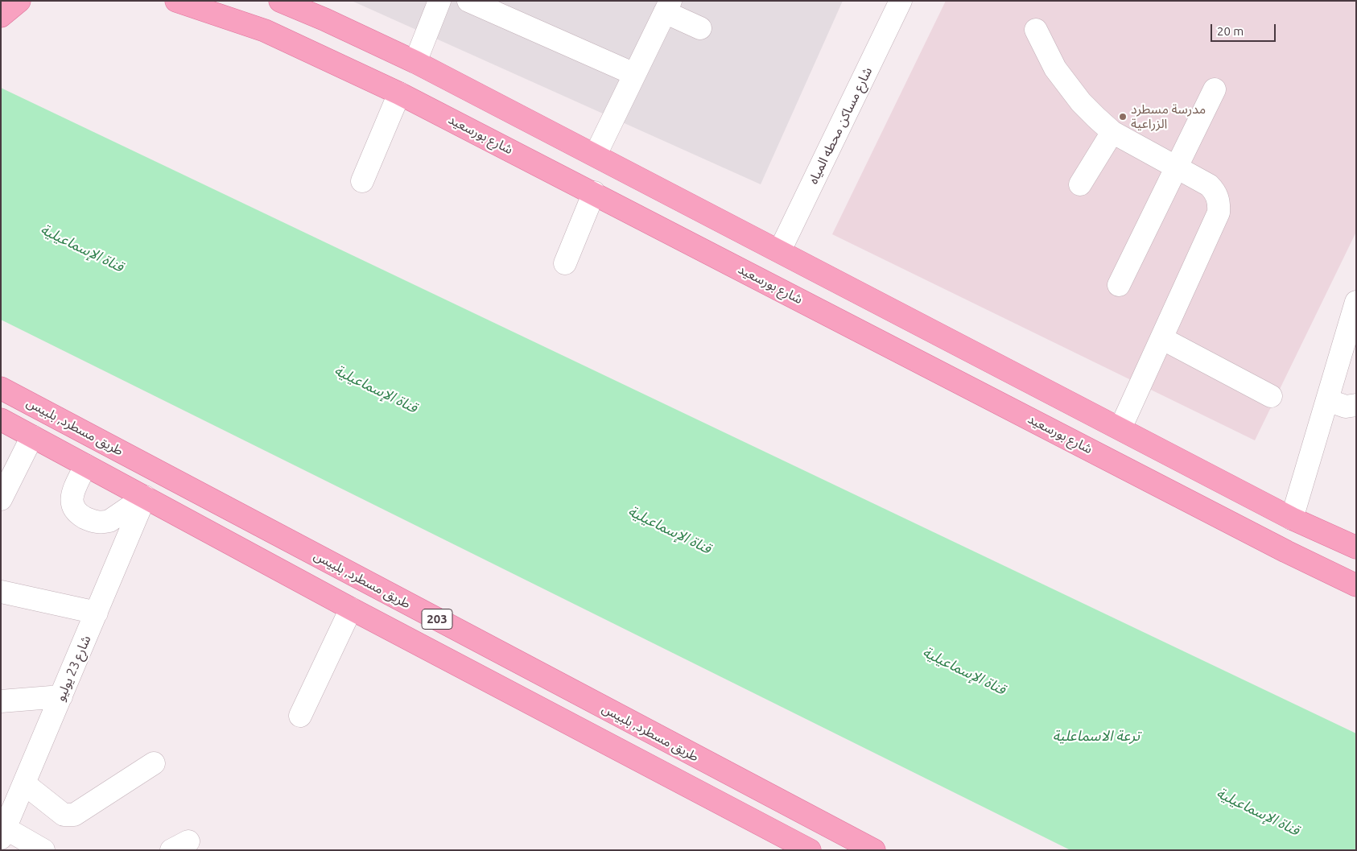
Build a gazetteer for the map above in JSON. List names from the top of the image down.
{
  "streets": {
    "main road": ["شارع بورسعيد", "طريق مسطرد, بلبيس", "203"],
    "street": ["شارع مساكن محطه المياه", "شارع 23 يوليو"]
  },
  "crossings": [
    ["203", "شارع 23 يوليو"]
  ],
  "water": ["قناة الإسماعيلية", "ترعة الاسماعلية"],
  "places": ["مدرسة مسطرد الزراعية"],
  "scale_bar": "20 m"
}
